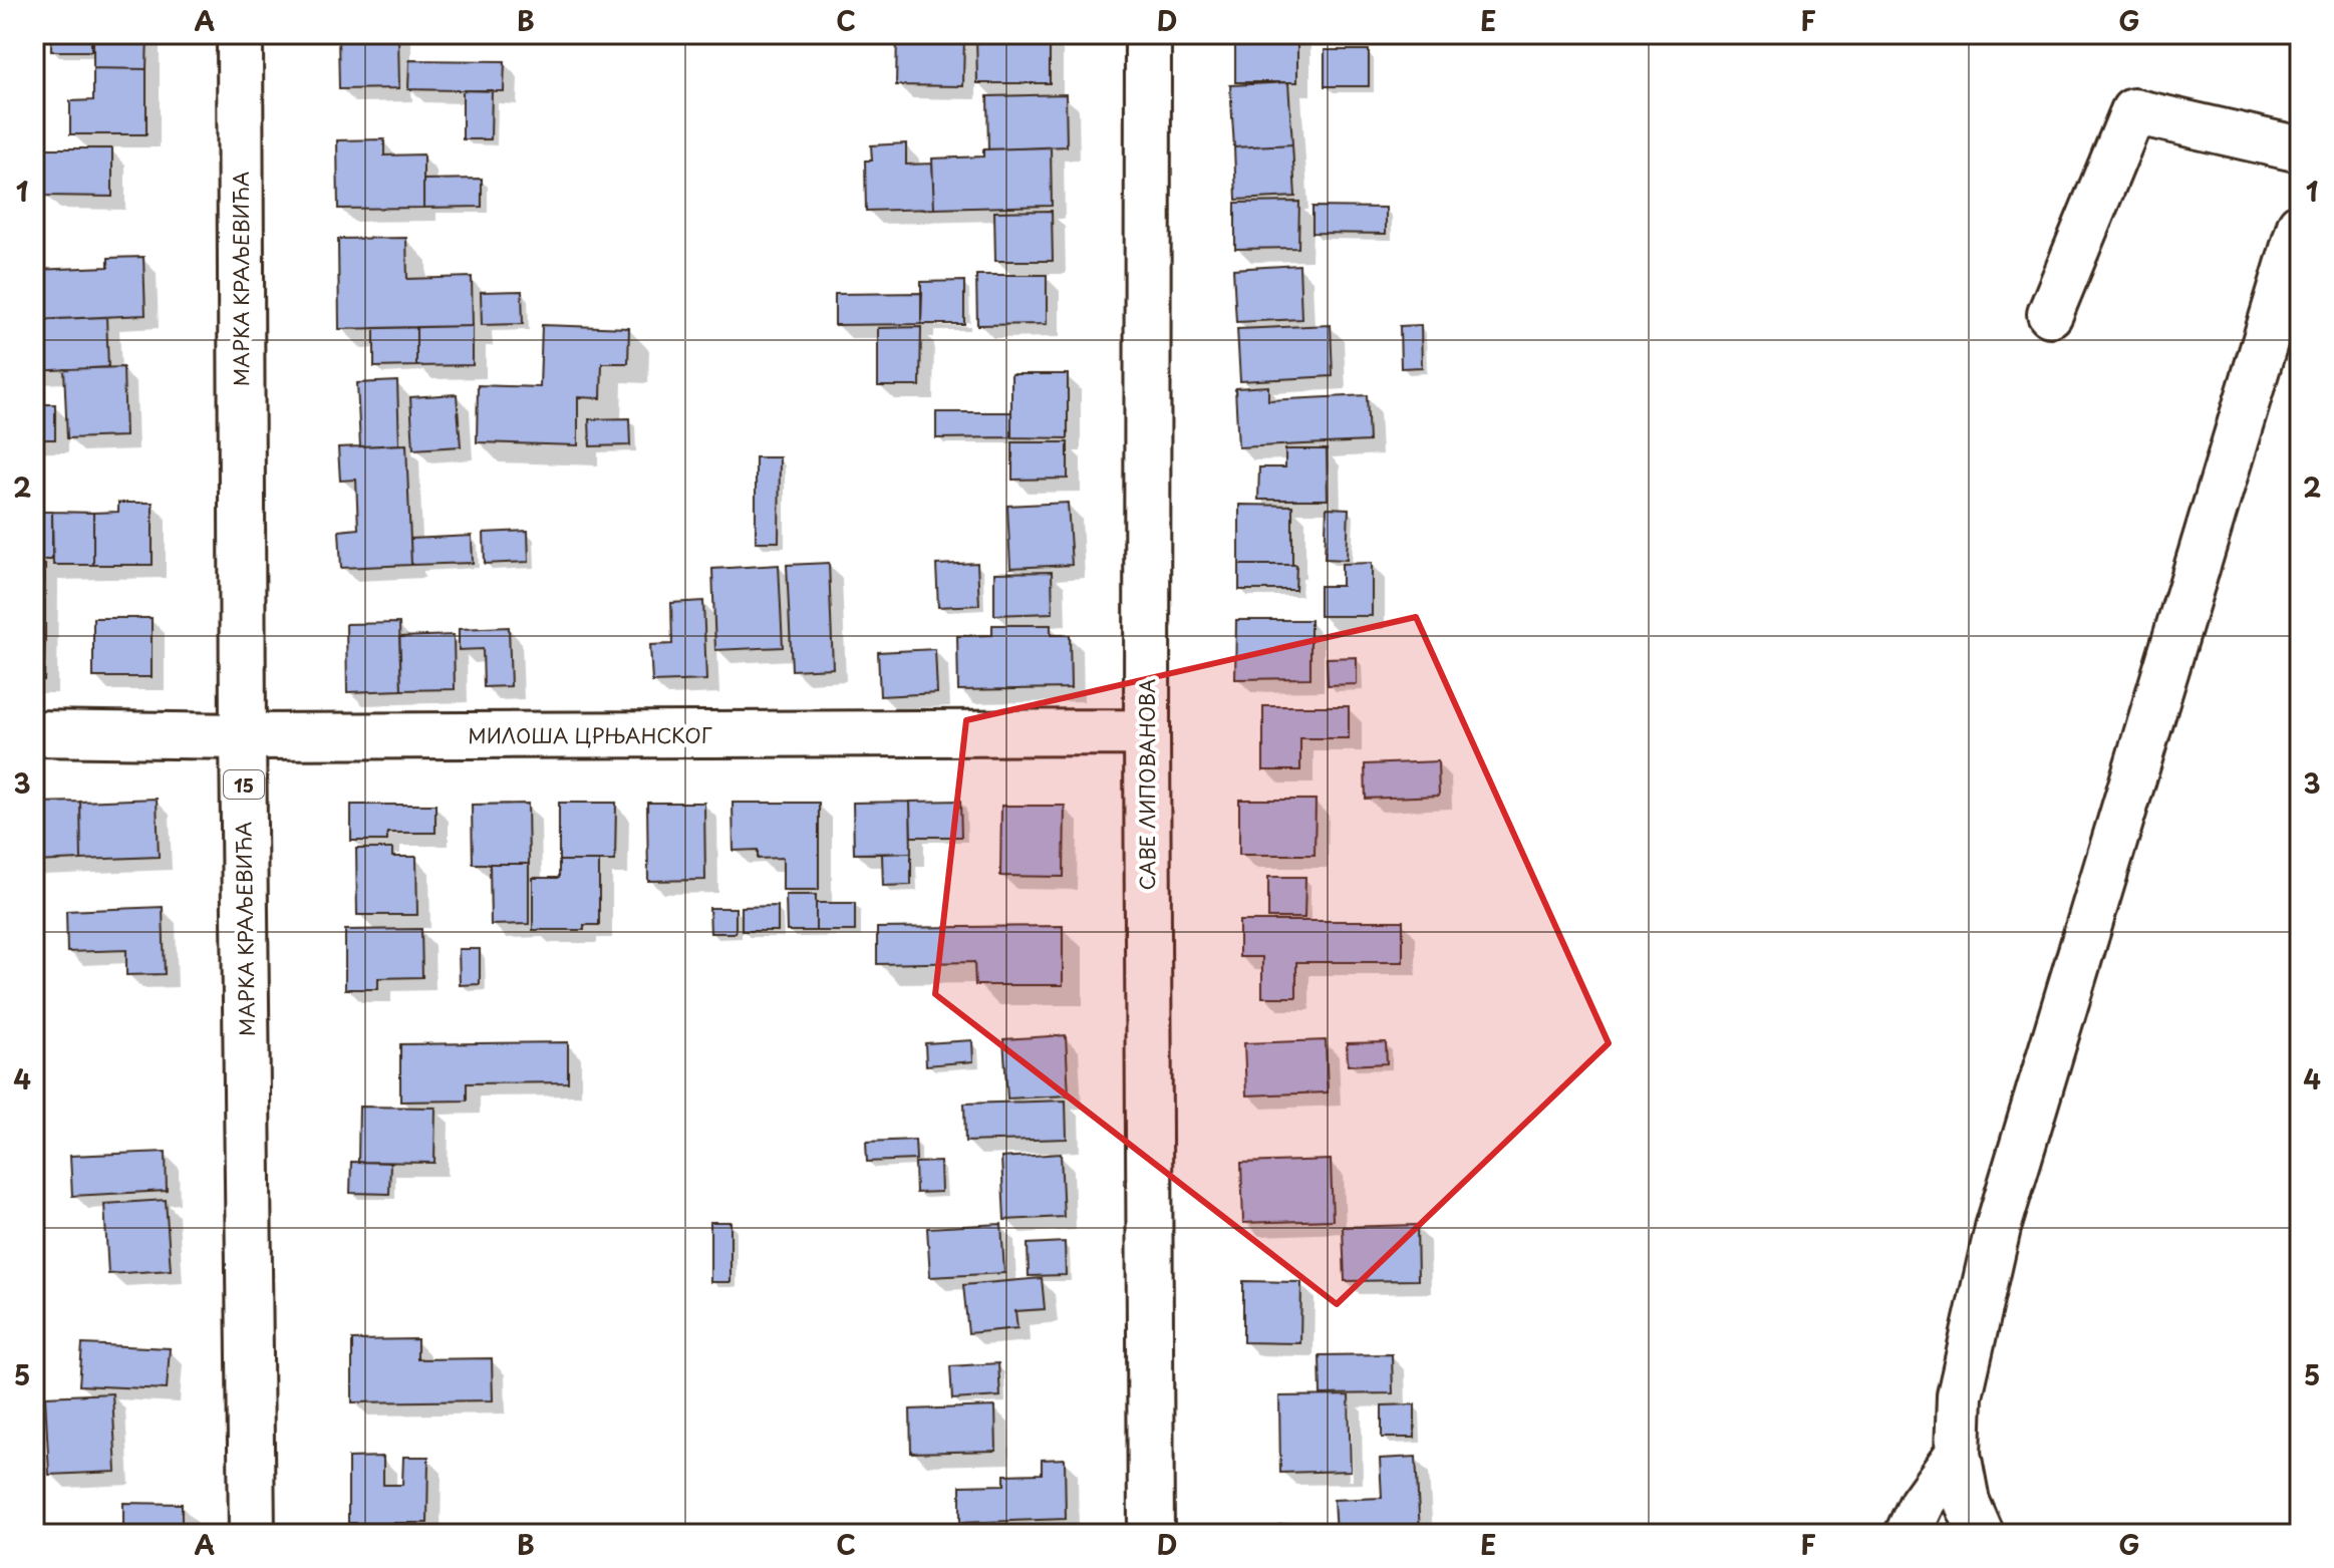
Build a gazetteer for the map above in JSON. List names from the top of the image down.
{
  "streets": {
    "street": [
      "МАРКА КРАЉЕВИЋА",
      "МИЛОША ЦРЊАНСКОГ",
      "15",
      "САВЕ ЛИПОВАНОВА"
    ]
  },
  "crossings": [
    ["МАРКА КРАЉЕВИЋА", "МИЛОША ЦРЊАНСКОГ"],
    ["МИЛОША ЦРЊАНСКОГ", "САВЕ ЛИПОВАНОВА"]
  ],
  "grid": {
    "columns": [
      "A",
      "B",
      "C",
      "D",
      "E",
      "F",
      "G"
    ],
    "rows": [
      "1",
      "2",
      "3",
      "4",
      "5"
    ]
  }
}
